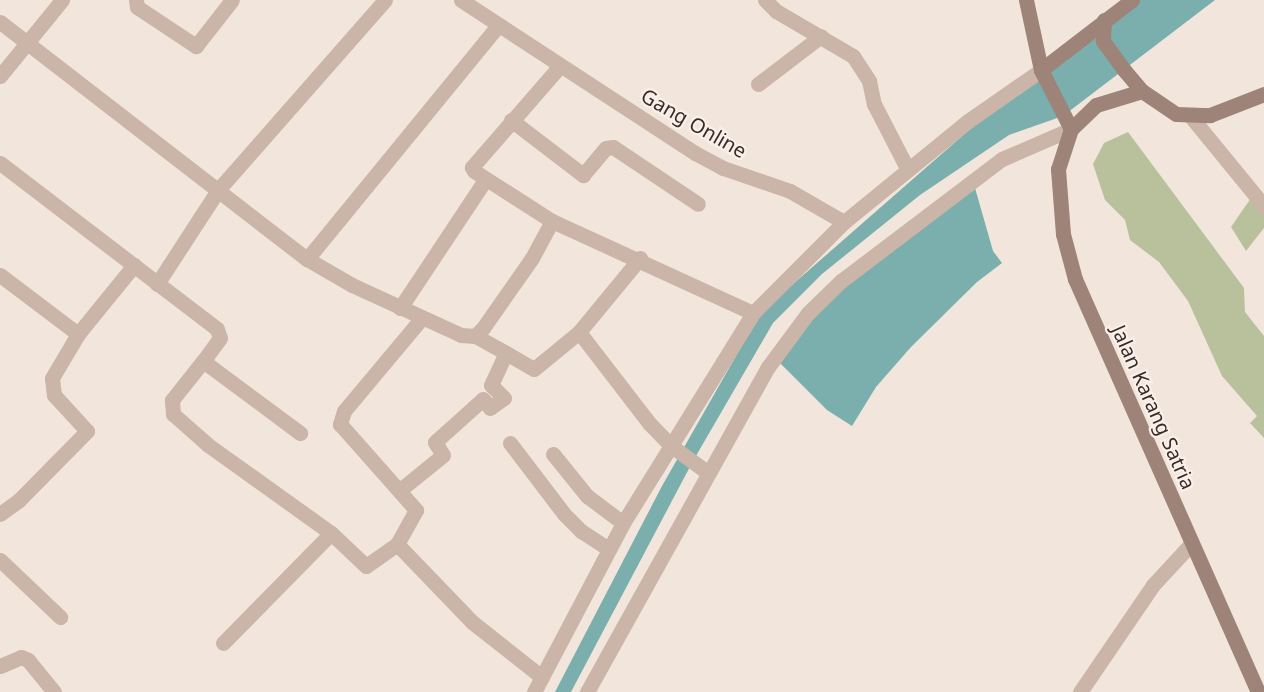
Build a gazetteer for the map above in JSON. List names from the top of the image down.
{
  "streets": {
    "street": ["Gang Online", "Jalan Karang Satria"]
  }
}
